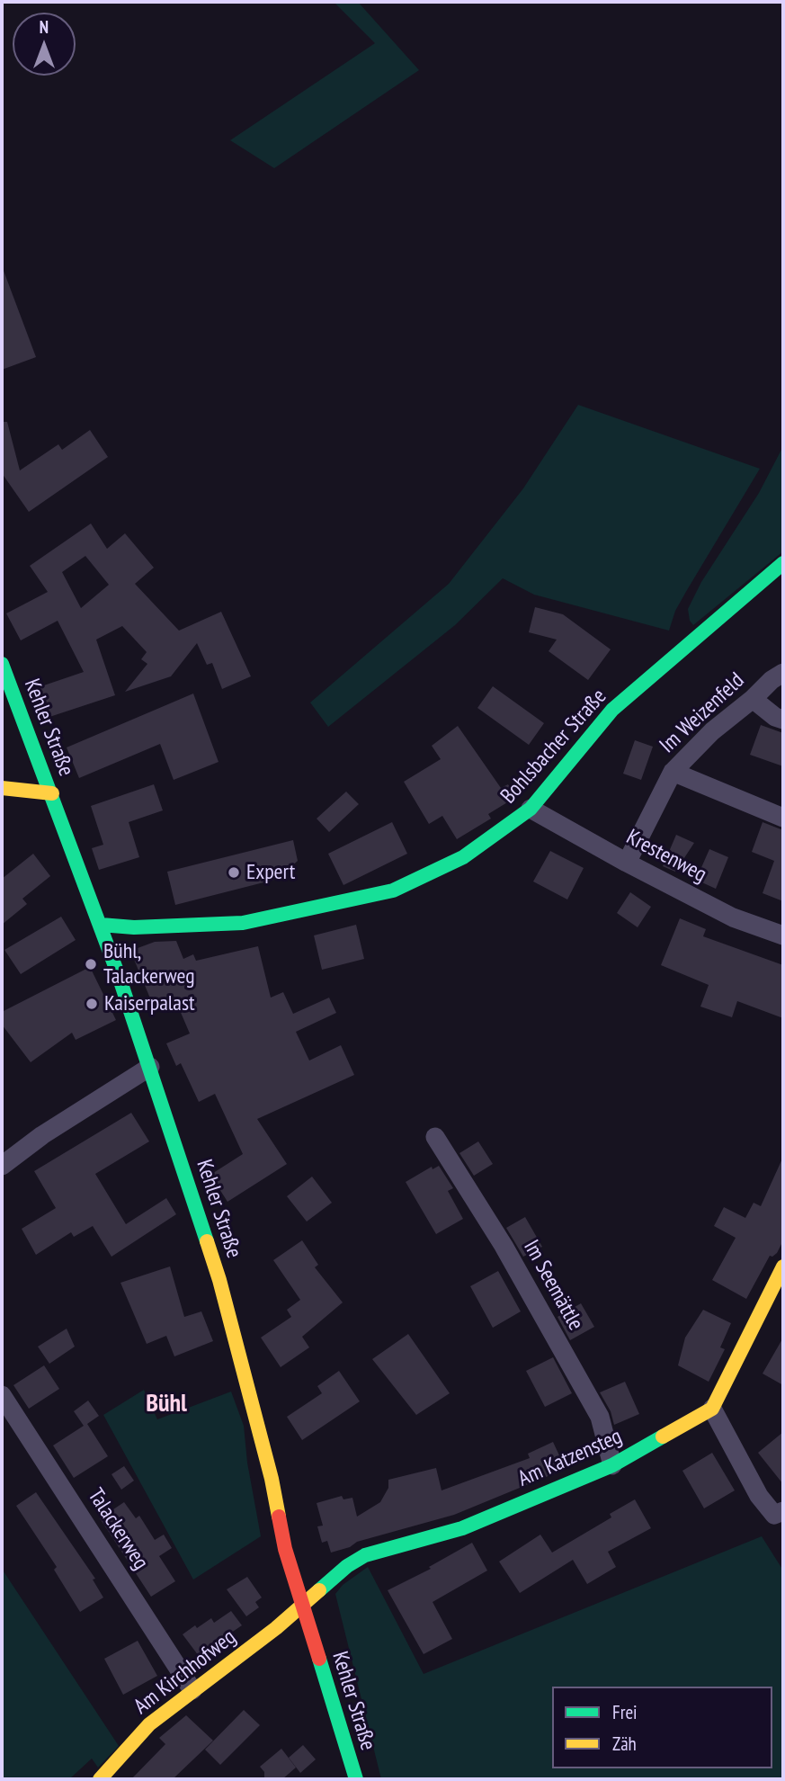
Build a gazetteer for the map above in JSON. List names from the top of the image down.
{
  "streets": {
    "street": [
      "Im Weizenfeld",
      "Kehler Straße",
      "Bohlsbacher Straße",
      "Krestenweg",
      "Im Seemättle",
      "Am Katzensteg",
      "Talackerweg",
      "Am Kirchhofweg"
    ]
  },
  "crossings": [
    ["Im Weizenfeld", "Krestenweg"],
    ["Kehler Straße", "Bohlsbacher Straße"],
    ["Kehler Straße", "Am Katzensteg"],
    ["Kehler Straße", "Am Kirchhofweg"],
    ["Bohlsbacher Straße", "Krestenweg"],
    ["Im Seemättle", "Am Katzensteg"],
    ["Am Katzensteg", "Am Kirchhofweg"],
    ["Talackerweg", "Am Kirchhofweg"]
  ],
  "districts": ["Bühl"],
  "places": ["Expert", "Bühl, Talackerweg", "Kaiserpalast"],
  "legend": ["Frei", "Zäh"],
  "north": "top"
}
